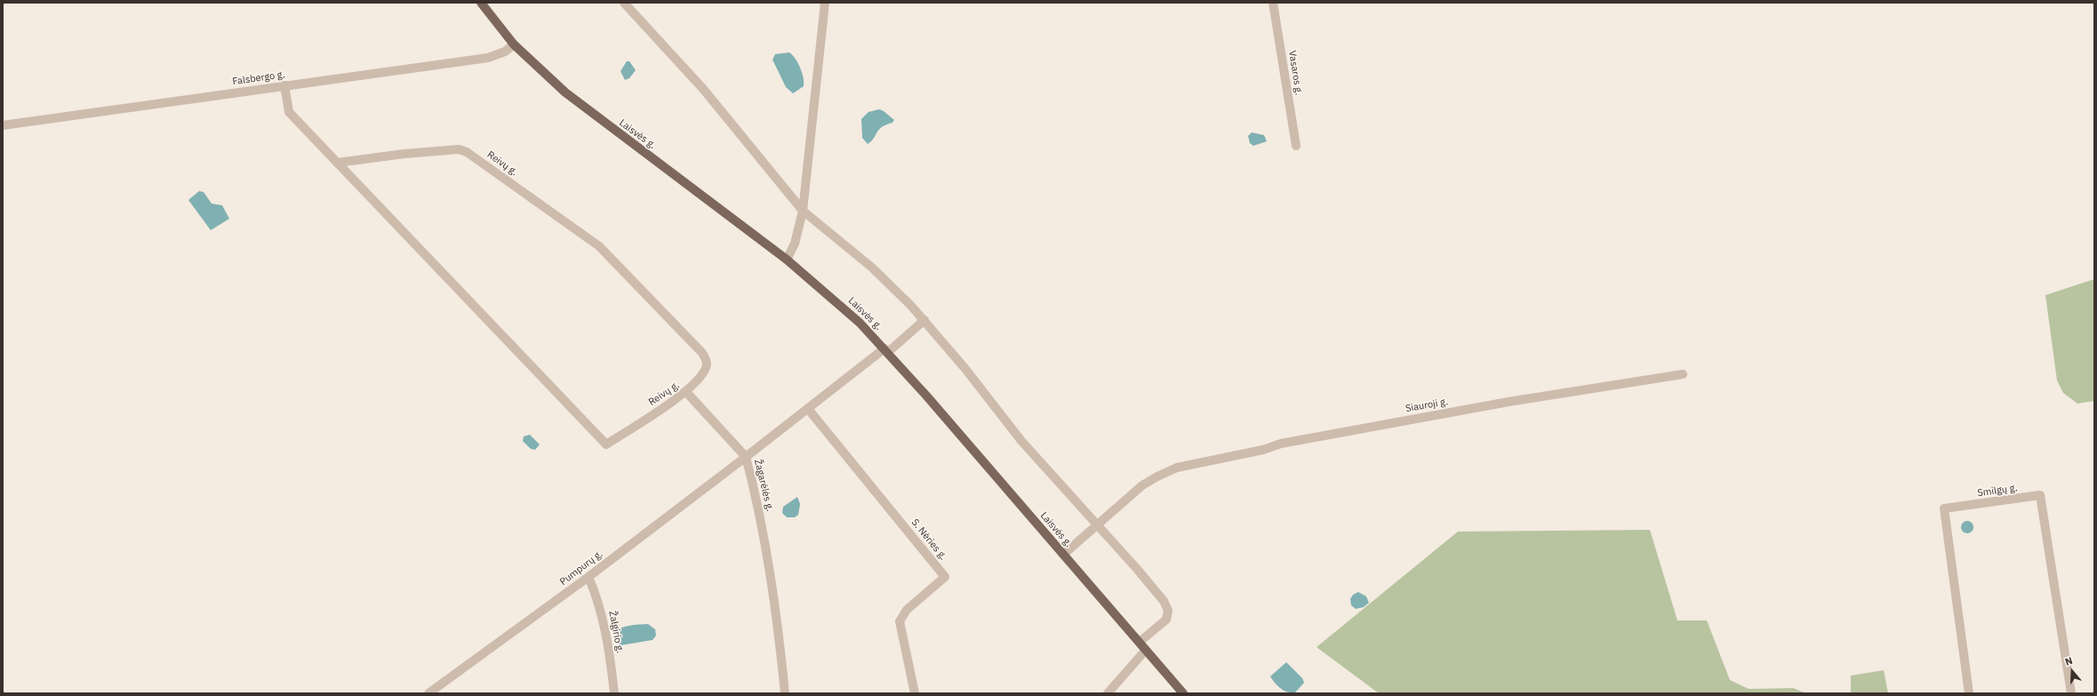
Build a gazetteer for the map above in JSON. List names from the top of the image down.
{
  "streets": {
    "main road": ["Laisvės g."],
    "street": [
      "Vasaros g.",
      "Falsbergo g.",
      "Reivų g.",
      "Siauroji g.",
      "Žagarėlės g.",
      "Smilgų g.",
      "S. Nėries g.",
      "Pumpurų g.",
      "Žalgirio g."
    ]
  },
  "crossings": [
    ["Falsbergo g.", "Laisvės g."],
    ["Falsbergo g.", "Reivų g."],
    ["Laisvės g.", "Siauroji g."],
    ["Laisvės g.", "Žagarėlės g."],
    ["Žagarėlės g.", "S. Nėries g."],
    ["Žagarėlės g.", "Pumpurų g."],
    ["Pumpurų g.", "Žalgirio g."]
  ],
  "north": "top"
}
